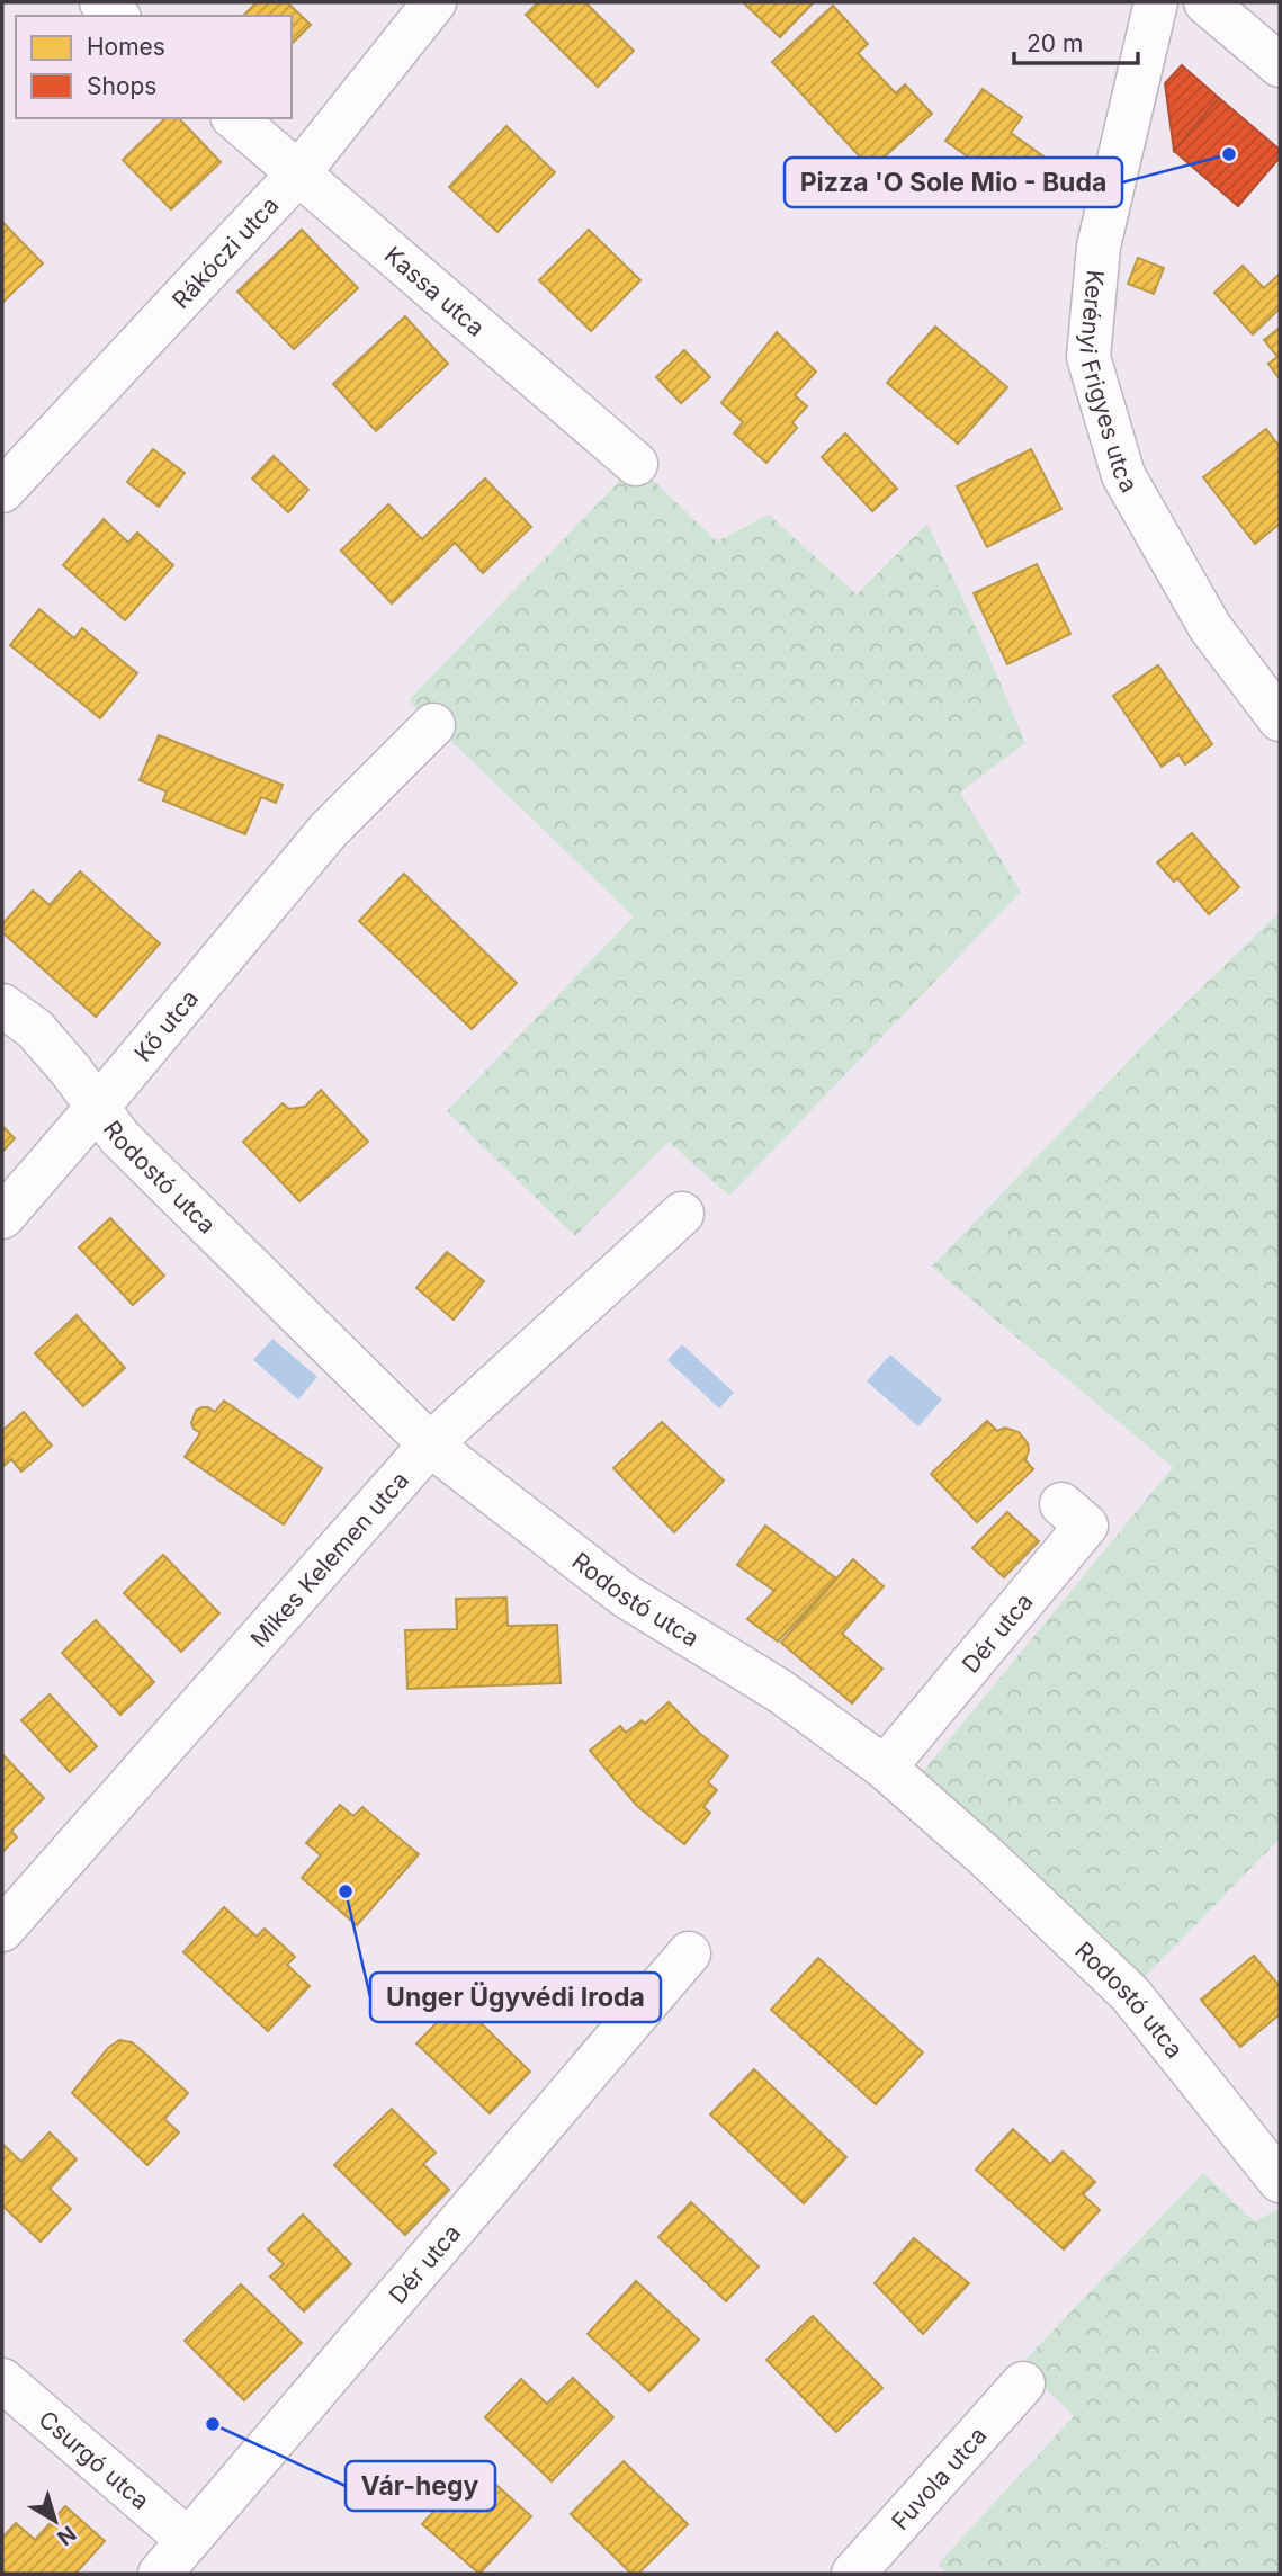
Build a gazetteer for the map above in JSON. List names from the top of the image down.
{
  "streets": {
    "street": [
      "Rákóczi utca",
      "Kassa utca",
      "Kerényi Frigyes utca",
      "Kő utca",
      "Rodostó utca",
      "Mikes Kelemen utca",
      "Dér utca",
      "Csurgó utca",
      "Fuvola utca"
    ]
  },
  "crossings": [
    ["Rákóczi utca", "Kassa utca"],
    ["Kő utca", "Rodostó utca"],
    ["Rodostó utca", "Mikes Kelemen utca"],
    ["Rodostó utca", "Dér utca"],
    ["Dér utca", "Csurgó utca"]
  ],
  "places": ["Pizza 'O Sole Mio - Buda", "Unger Ügyvédi Iroda", "Vár-hegy"],
  "legend": ["Homes", "Shops"],
  "scale_bar": "20 m",
  "north": "bottom right"
}
